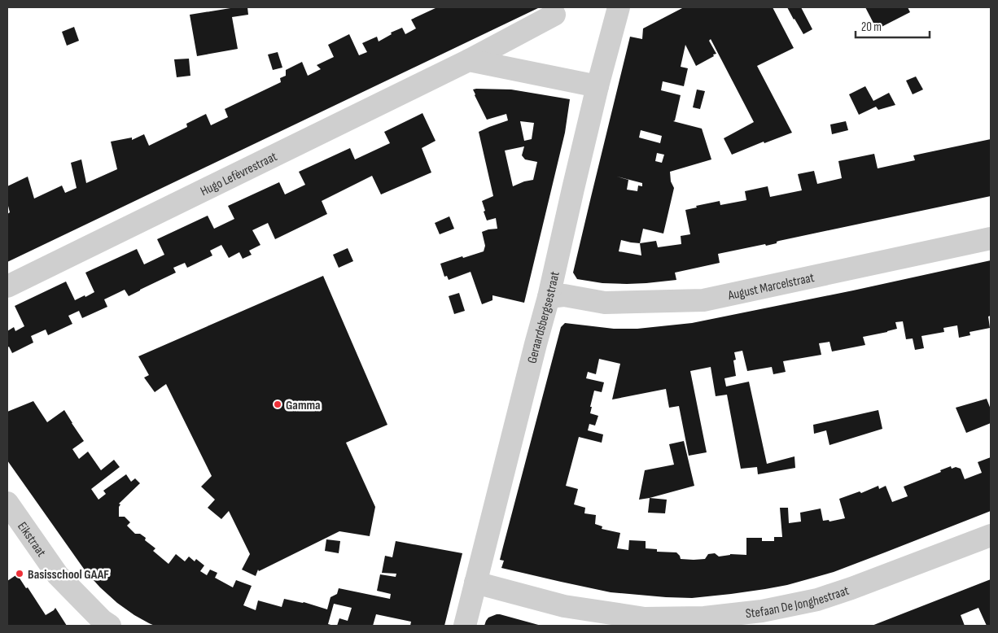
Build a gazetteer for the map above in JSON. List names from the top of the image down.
{
  "streets": {
    "street": [
      "Hugo Lefèvrestraat",
      "August Marcelstraat",
      "Geraardsbergsestraat",
      "Eikstraat",
      "Stefaan De Jonghestraat"
    ]
  },
  "crossings": [
    ["August Marcelstraat", "Geraardsbergsestraat"],
    ["Geraardsbergsestraat", "Stefaan De Jonghestraat"]
  ],
  "places": ["Gamma", "Basisschool GAAF"],
  "scale_bar": "20 m"
}
